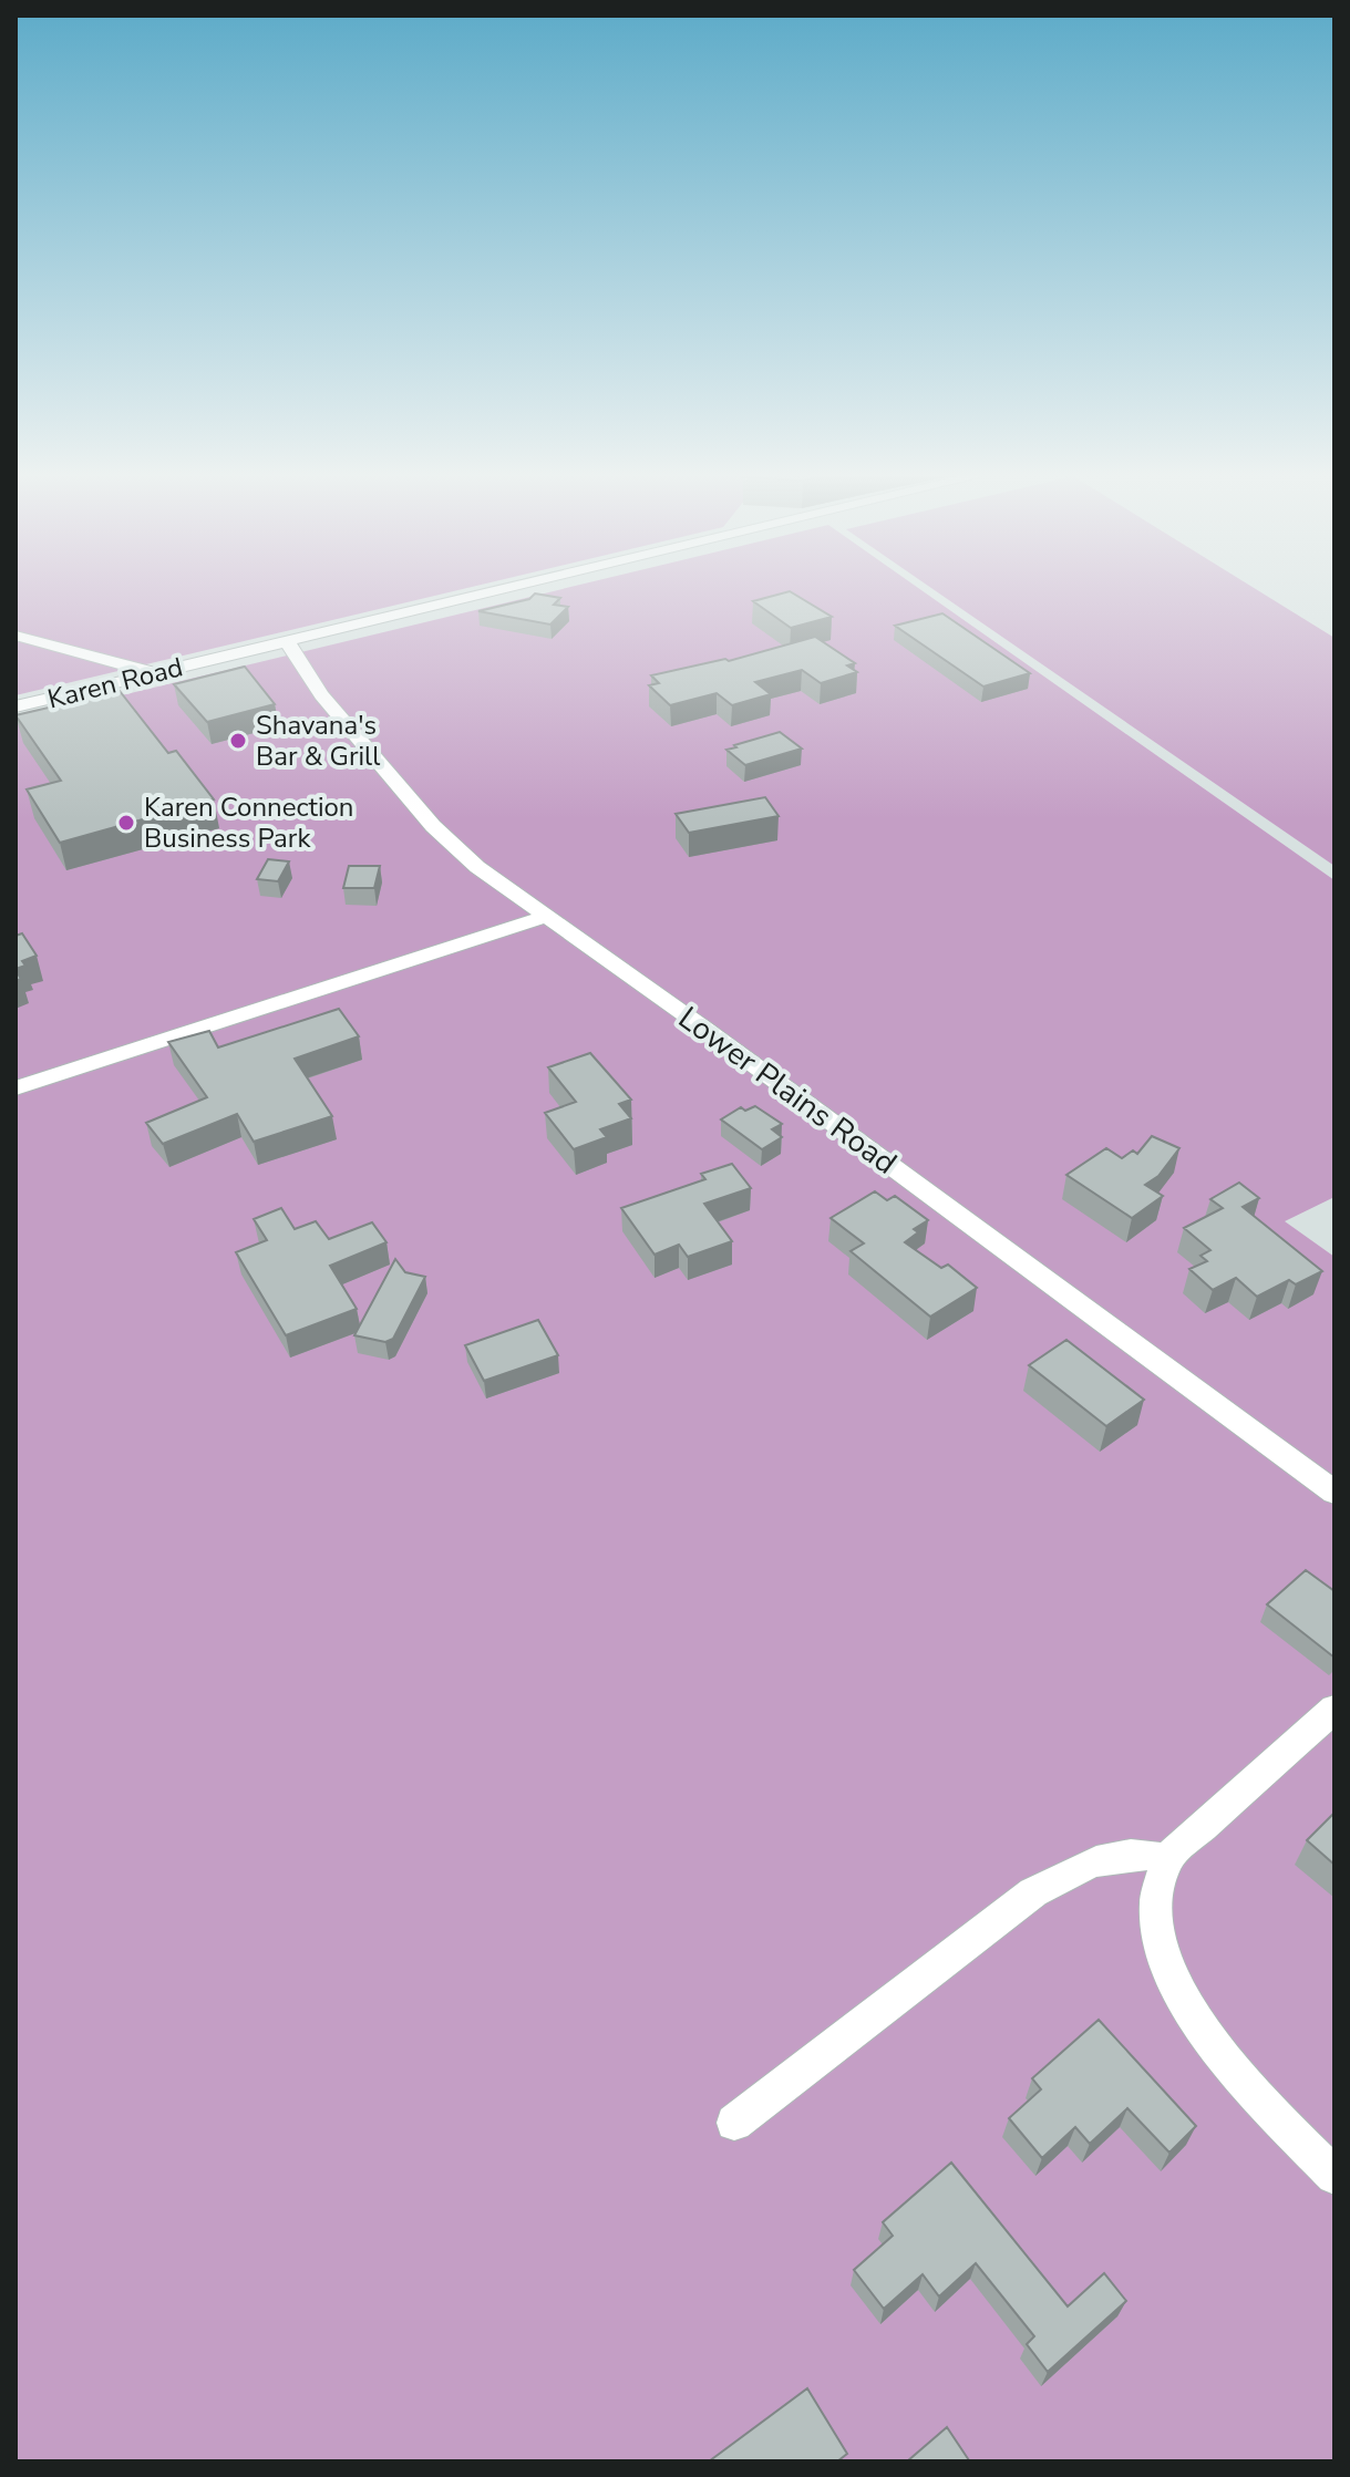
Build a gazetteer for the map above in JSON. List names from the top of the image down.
{
  "streets": {
    "street": ["Karen Road", "Lower Plains Road"]
  },
  "crossings": [
    ["Karen Road", "Lower Plains Road"]
  ],
  "places": ["Shavana's Bar & Grill", "Karen Connection Business Park"]
}
